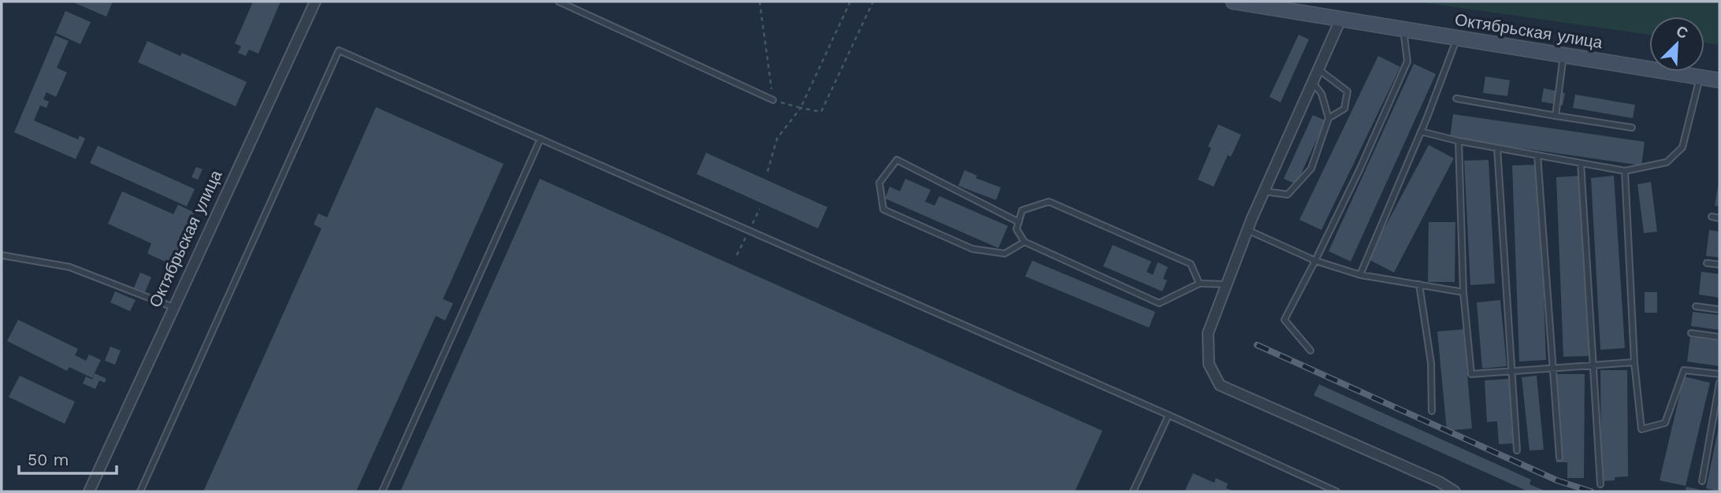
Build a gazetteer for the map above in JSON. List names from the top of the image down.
{
  "streets": {
    "main road": ["Октябрьская улица"]
  },
  "scale_bar": "50 m",
  "north": "top right"
}
